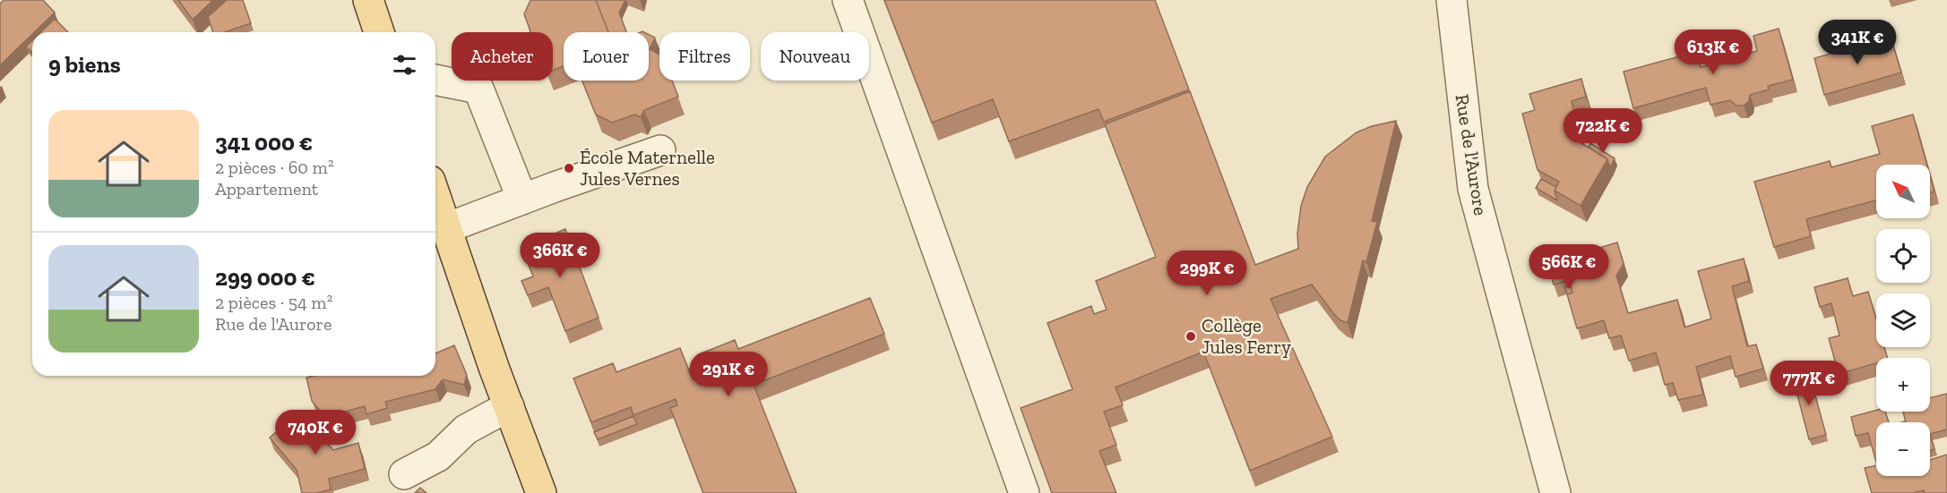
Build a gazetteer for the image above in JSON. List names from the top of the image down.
{
  "streets": {
    "street": ["Rue de l'Aurore"]
  },
  "places": ["École Maternelle Jules Vernes", "Collège Jules Ferry"],
  "north": "top left",
  "page": {
    "price": [
      "341K €",
      "613K €",
      "722K €",
      "366K €",
      "566K €",
      "299K €",
      "291K €",
      "777K €",
      "740K €"
    ],
    "chip": [
      "Acheter",
      "Louer",
      "Filtres",
      "Nouveau"
    ],
    "heading": "9 biens",
    "list": [
      {
        "name": "341 000 €",
        "note": "2 pièces · 60 m² · Appartement"
      },
      {
        "name": "299 000 €",
        "note": "2 pièces · 54 m² · Rue de l'Aurore"
      }
    ],
    "map_buttons": ["+", "−"]
  }
}
